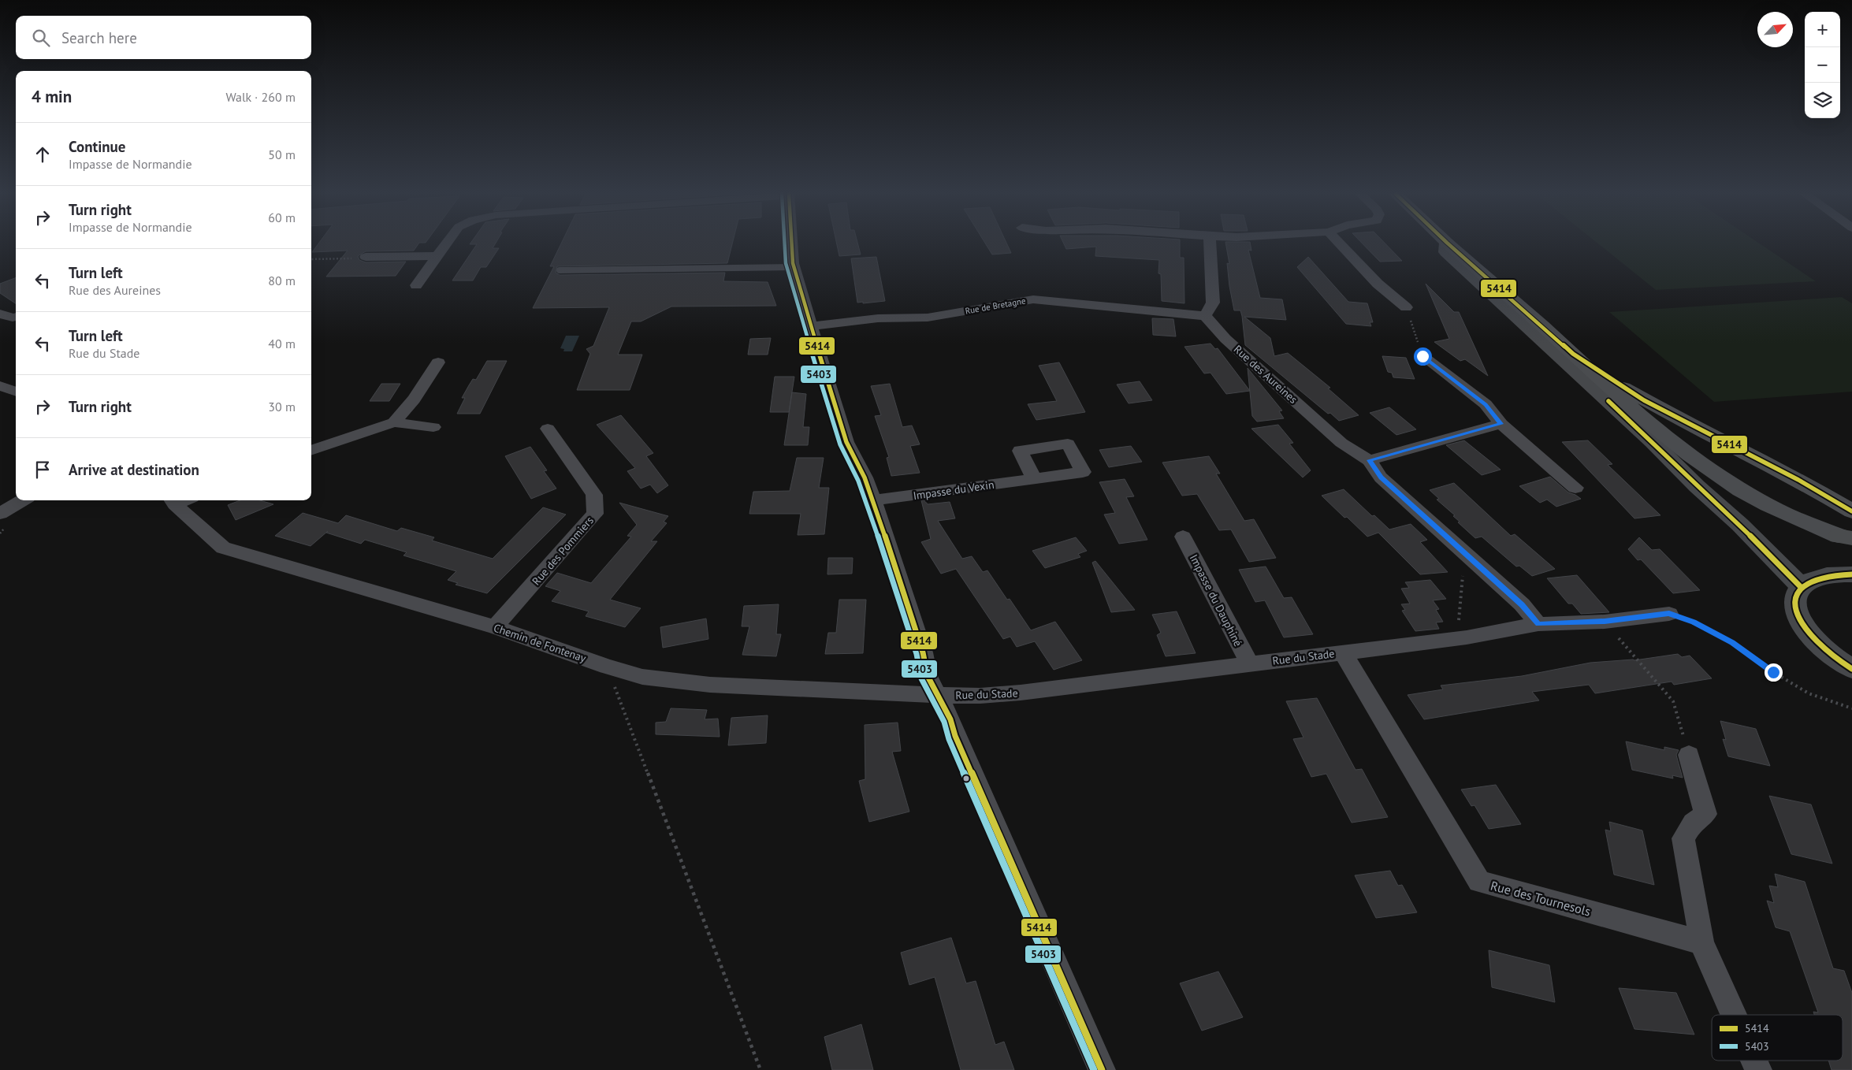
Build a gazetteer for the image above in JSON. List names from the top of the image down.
{
  "streets": {
    "street": [
      "Rue de Bretagne",
      "Rue des Aureines",
      "Impasse du Vexin",
      "Rue des Pommiers",
      "Impasse du Dauphiné",
      "Chemin de Fontenay",
      "Rue du Stade",
      "Rue des Tournesols"
    ]
  },
  "crossings": [
    ["Rue de Bretagne", "Rue des Aureines"],
    ["Rue des Aureines", "Rue du Stade"],
    ["Rue des Pommiers", "Chemin de Fontenay"],
    ["Impasse du Dauphiné", "Rue du Stade"],
    ["Chemin de Fontenay", "Rue du Stade"],
    ["Rue du Stade", "Rue des Tournesols"]
  ],
  "lines": ["transit line 5414", "transit line 5403"],
  "legend": ["5414", "5403"],
  "north": "top right",
  "page": {
    "map_buttons": ["+", "−"],
    "search": "Search here",
    "heading": ["4 min", "Walk · 260 m"],
    "list": [
      ["Continue", "Impasse de Normandie", "50 m"],
      ["Turn right", "Impasse de Normandie", "60 m"],
      ["Turn left", "Rue des Aureines", "80 m"],
      ["Turn left", "Rue du Stade", "40 m"],
      ["Turn right", "30 m"],
      "Arrive at destination"
    ]
  }
}
